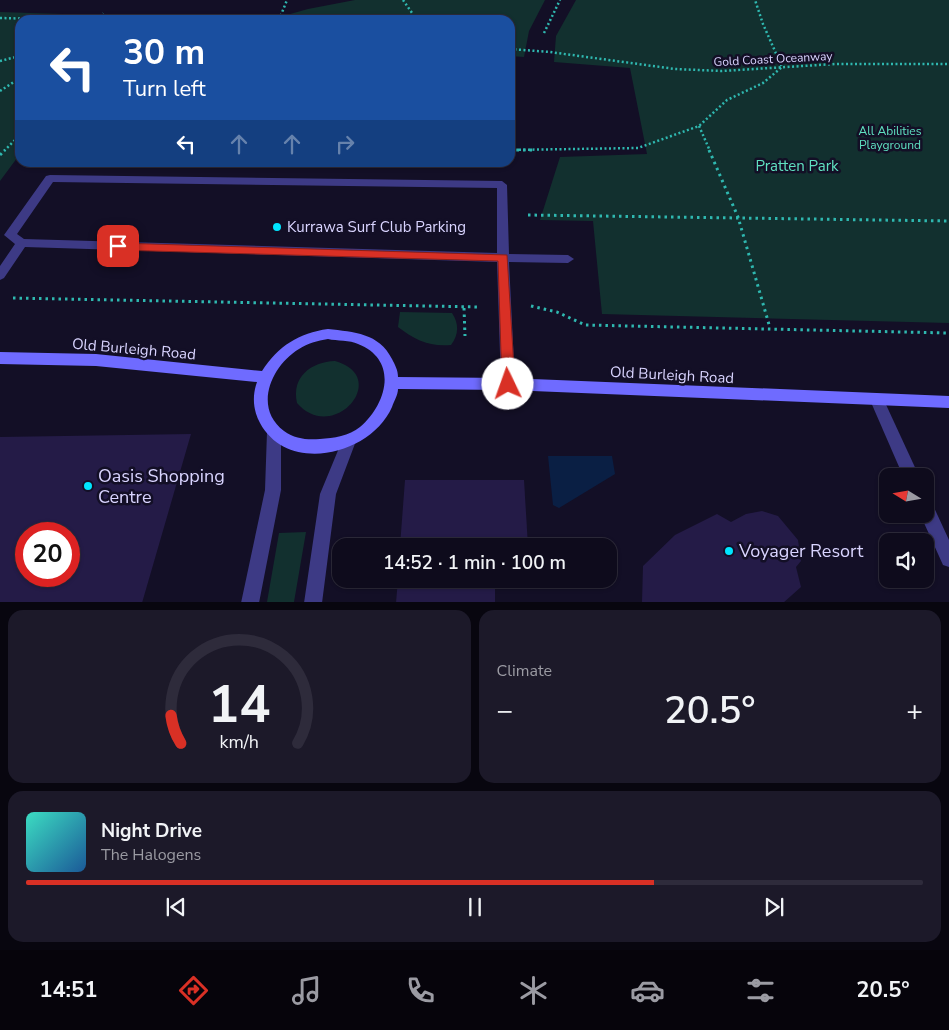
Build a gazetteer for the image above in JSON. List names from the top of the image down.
{
  "streets": {
    "street": ["Old Burleigh Road"],
    "path": ["Gold Coast Oceanway"]
  },
  "parks": ["All Abilities Playground", "Pratten Park"],
  "places": ["Kurrawa Surf Club Parking", "Oasis Shopping Centre", "Voyager Resort"],
  "north": "left",
  "page": {
    "turn": ["30 m", "Turn left"],
    "limit": "20",
    "trip": "14:52 · 1 min · 100 m",
    "tile": "Climate",
    "heat": ["−", "20.5°", "+"],
    "song": ["Night Drive", "The Halogens"],
    "tabs": ["14:51", "20.5°"],
    "gauge": ["14", "km/h"]
  }
}
